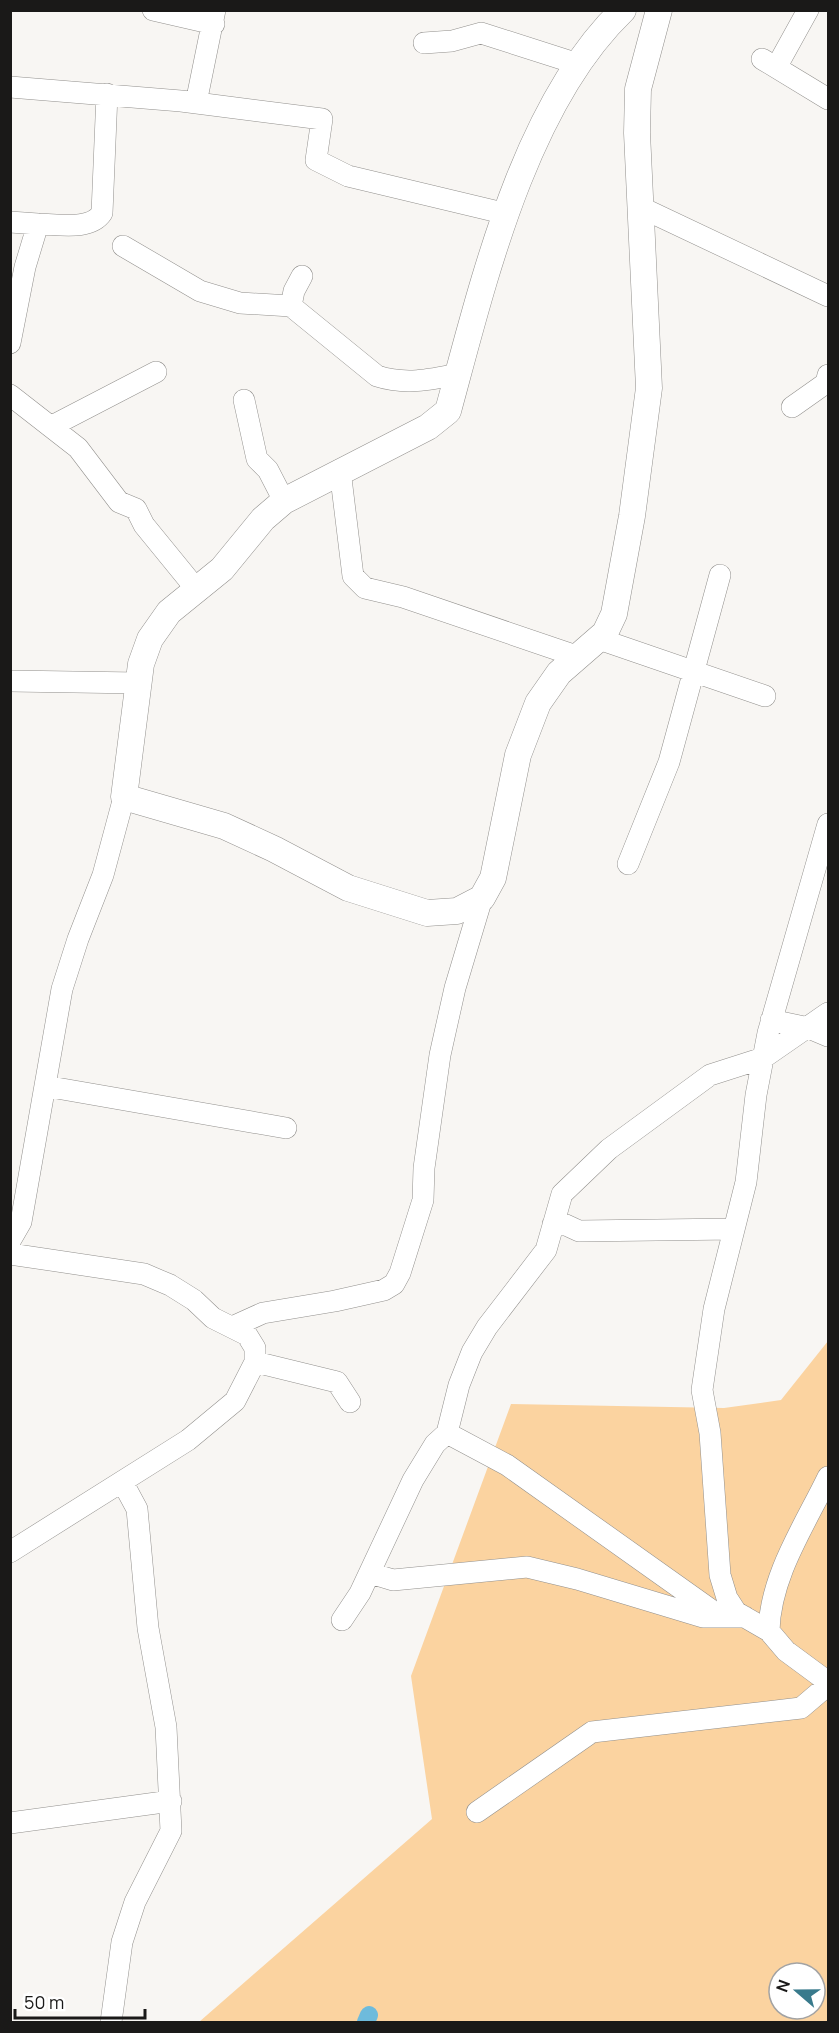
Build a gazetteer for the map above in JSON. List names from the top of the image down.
{
  "scale_bar": "50 m",
  "north": "left"
}
